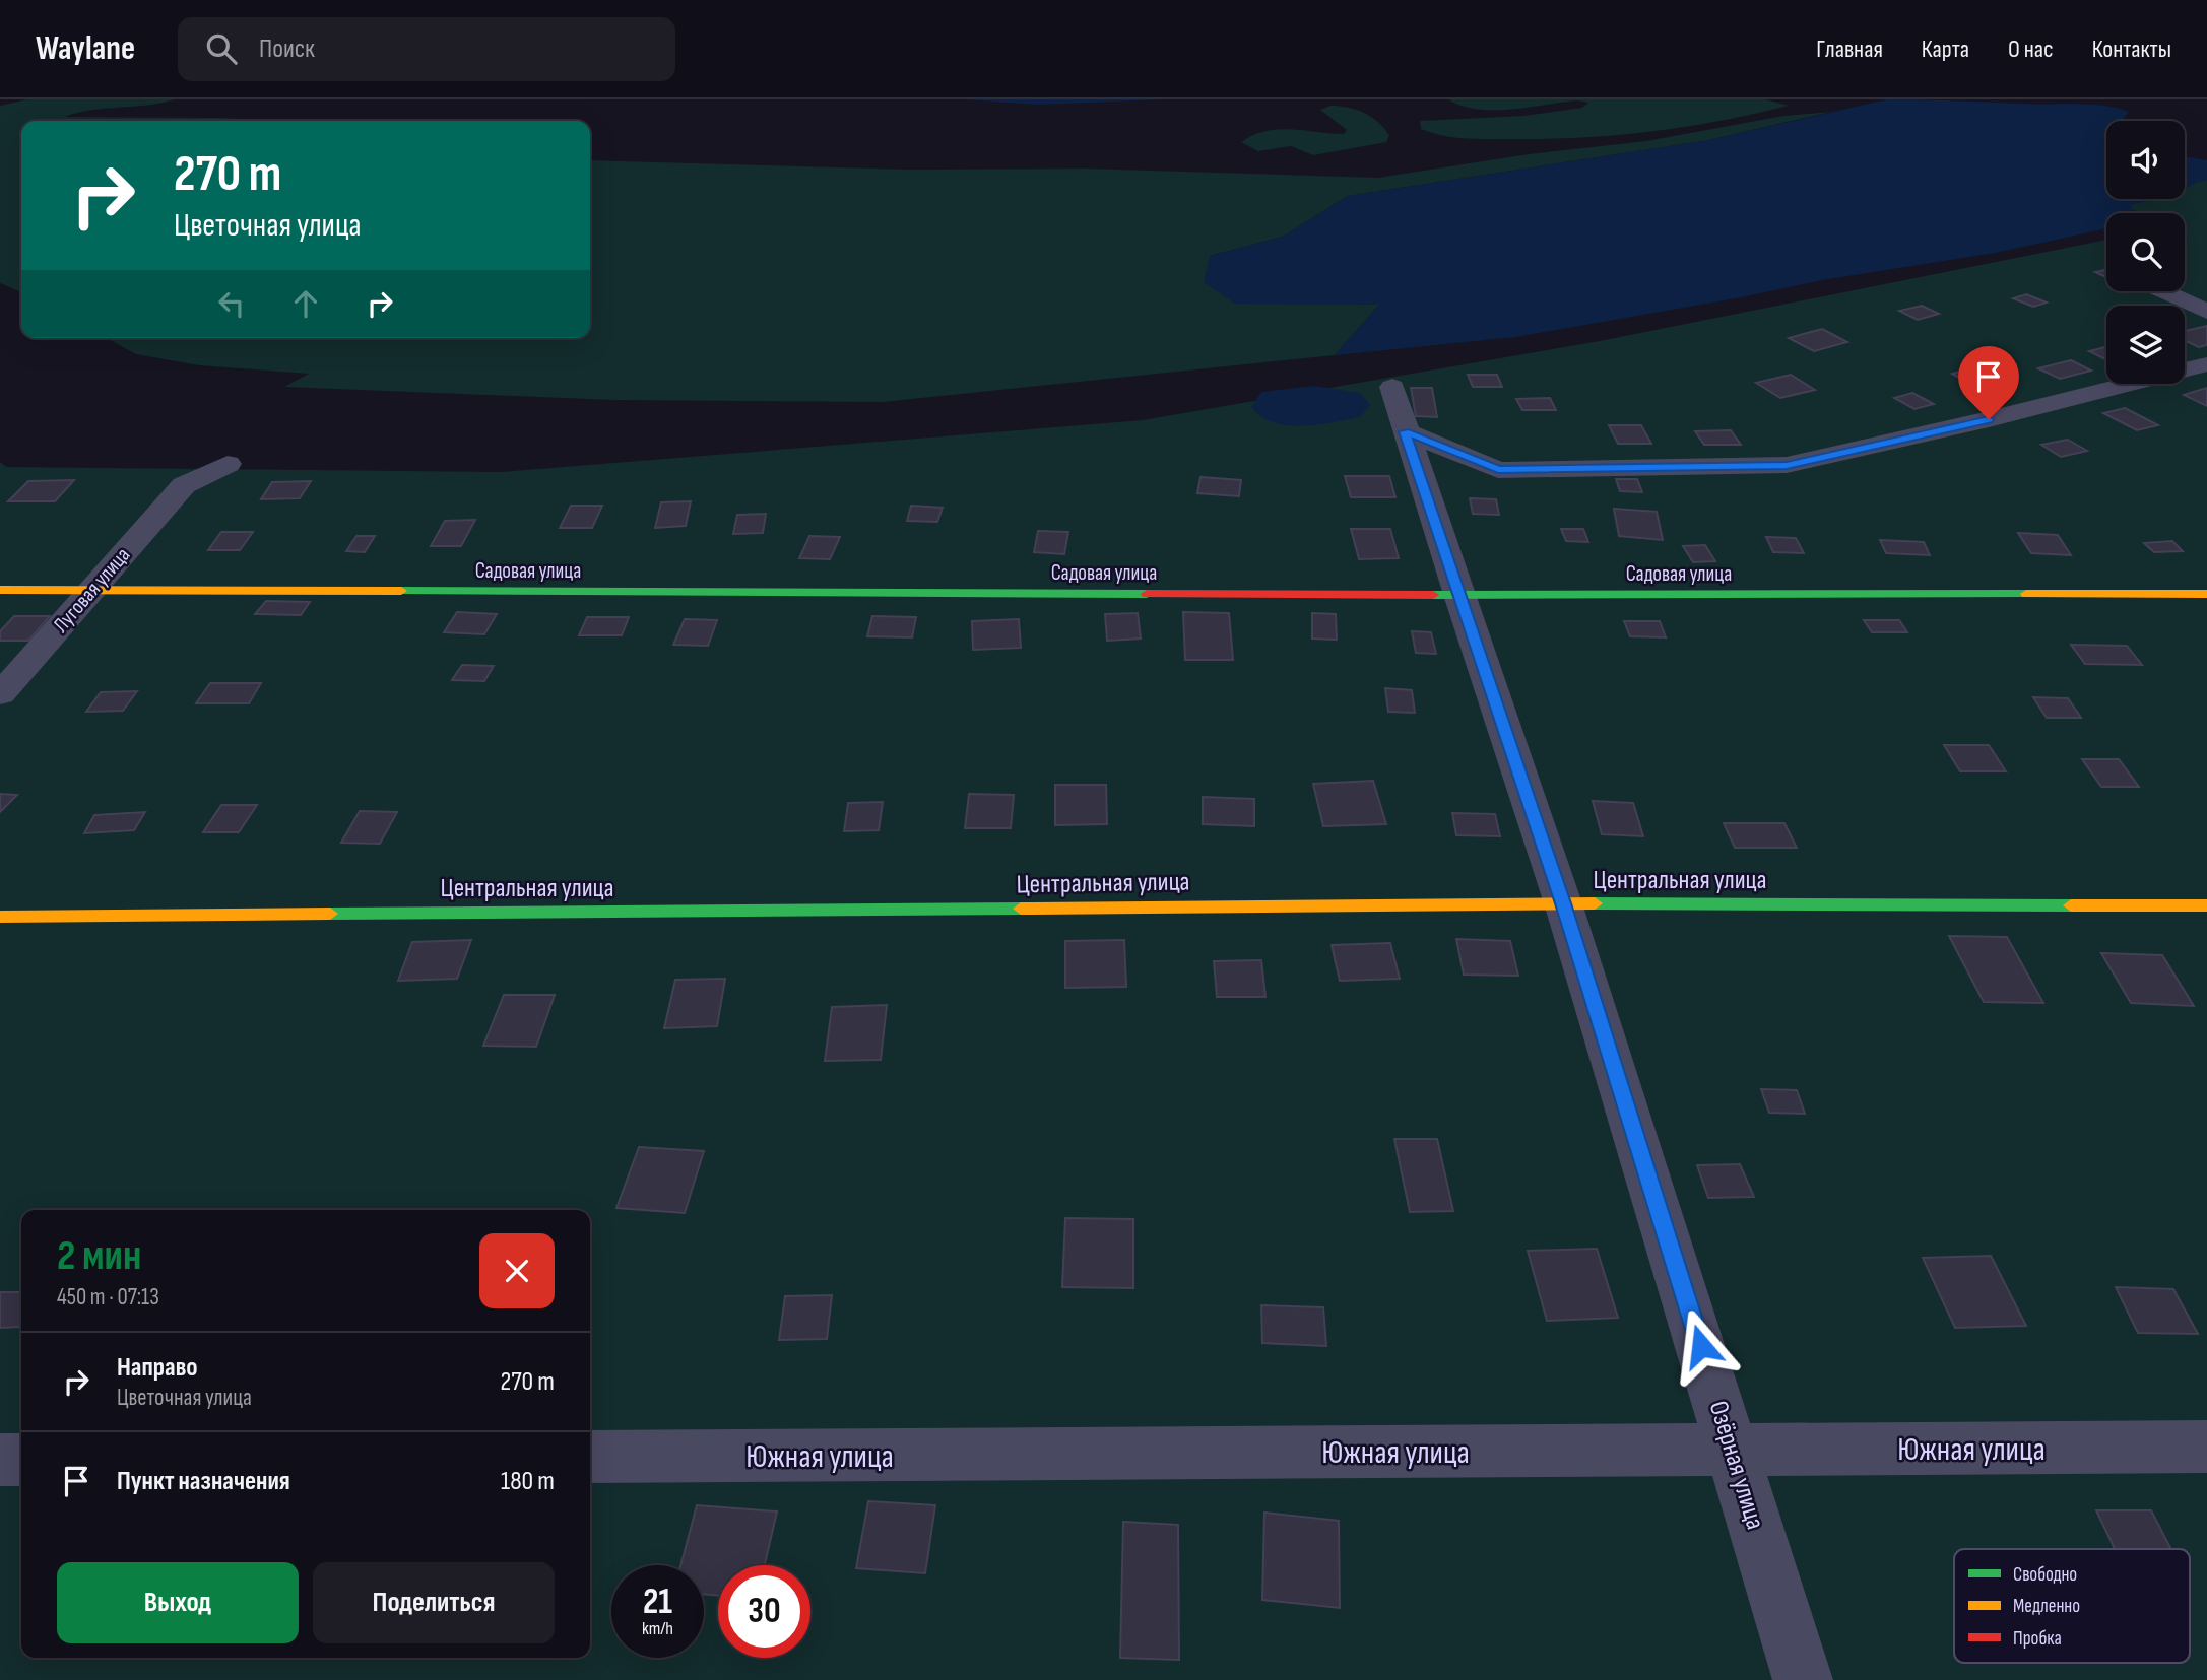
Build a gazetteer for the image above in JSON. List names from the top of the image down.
{
  "streets": {
    "street": [
      "Садовая улица",
      "Луговая улица",
      "Центральная улица",
      "Южная улица",
      "Озёрная улица"
    ]
  },
  "crossings": [
    ["Садовая улица", "Луговая улица"],
    ["Садовая улица", "Озёрная улица"],
    ["Центральная улица", "Озёрная улица"],
    ["Южная улица", "Озёрная улица"]
  ],
  "legend": ["Свободно", "Медленно", "Пробка"],
  "page": {
    "header": "Waylane",
    "search": "Поиск",
    "nav": [
      "Главная",
      "Карта",
      "О нас",
      "Контакты"
    ],
    "turn": ["270 m", "Цветочная улица"],
    "heading": ["2 мин", "450 m · 07:13"],
    "list": [
      {
        "name": "Направо",
        "note": "Цветочная улица",
        "value": "270 m"
      },
      {
        "name": "Пункт назначения",
        "value": "180 m"
      }
    ],
    "buttons": ["Выход", "Поделиться"],
    "speed": "21 km/h",
    "limit": "30"
  }
}
